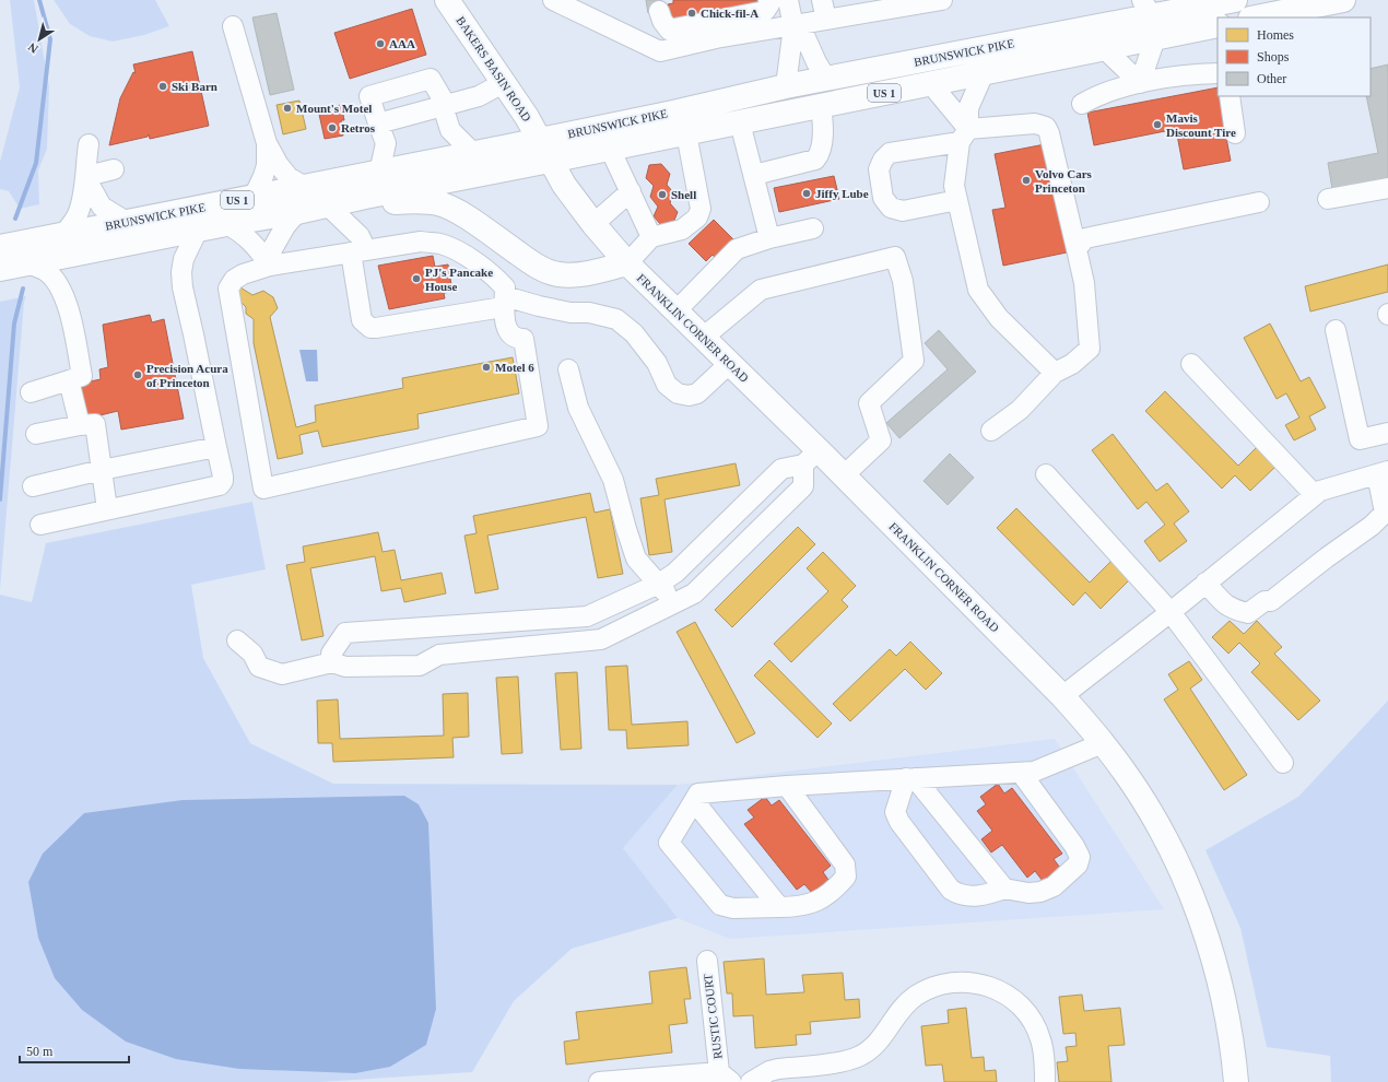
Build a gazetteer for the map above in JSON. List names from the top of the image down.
{
  "streets": {
    "main road": [
      "BRUNSWICK PIKE",
      "BAKERS BASIN ROAD",
      "US 1",
      "FRANKLIN CORNER ROAD"
    ],
    "street": ["RUSTIC COURT"]
  },
  "crossings": [
    ["BRUNSWICK PIKE", "BAKERS BASIN ROAD"],
    ["BRUNSWICK PIKE", "FRANKLIN CORNER ROAD"],
    ["BAKERS BASIN ROAD", "FRANKLIN CORNER ROAD"]
  ],
  "places": [
    "Chick-fil-A",
    "AAA",
    "Ski Barn",
    "Mount's Motel",
    "Mavis Discount Tire",
    "Retros",
    "Volvo Cars Princeton",
    "Jiffy Lube",
    "Shell",
    "PJ's Pancake House",
    "Motel 6",
    "Precision Acura of Princeton"
  ],
  "legend": ["Homes", "Shops", "Other"],
  "scale_bar": "50 m",
  "north": "bottom left"
}
